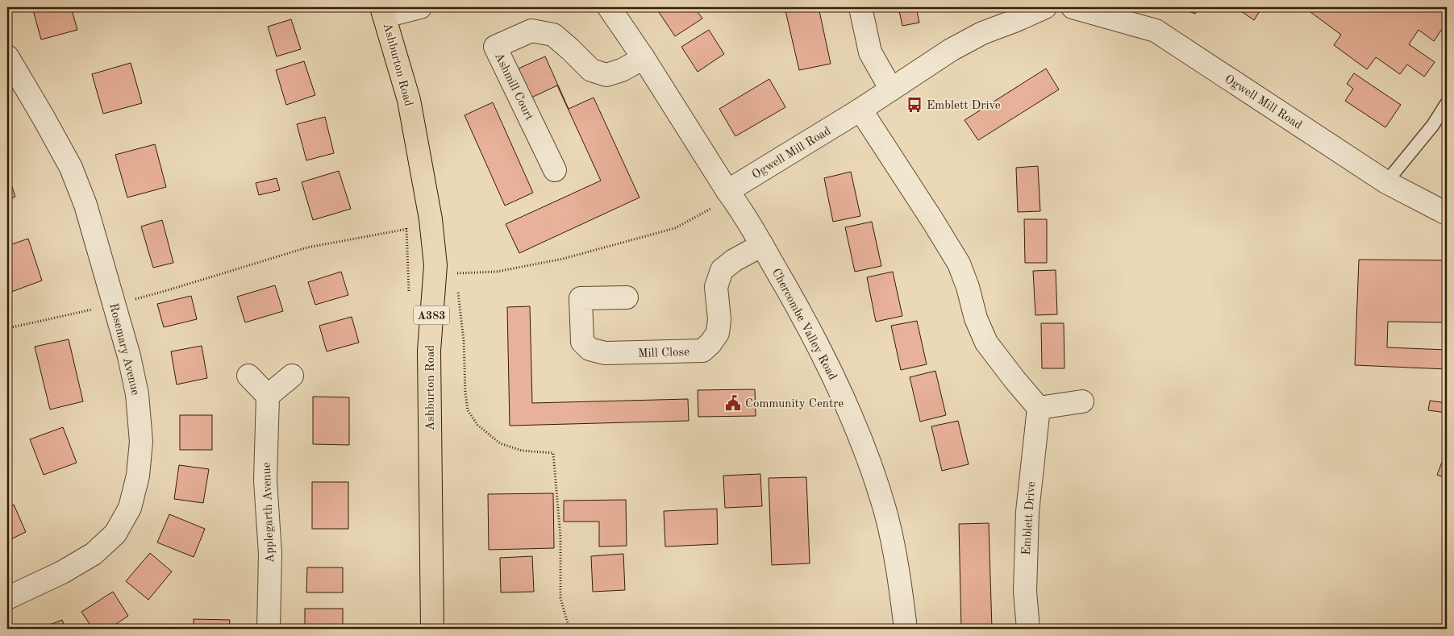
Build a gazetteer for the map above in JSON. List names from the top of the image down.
{
  "streets": {
    "main road": ["Ashburton Road", "A383"],
    "street": [
      "Ashmill Court",
      "Ogwell Mill Road",
      "Chercombe Valley Road",
      "Rosemary Avenue",
      "Mill Close",
      "Applegarth Avenue",
      "Emblett Drive"
    ]
  },
  "crossings": [
    ["Ogwell Mill Road", "Chercombe Valley Road"],
    ["Chercombe Valley Road", "Mill Close"]
  ],
  "places": {
    "bus stop": ["Emblett Drive"],
    "public building": ["Community Centre"]
  }
}
